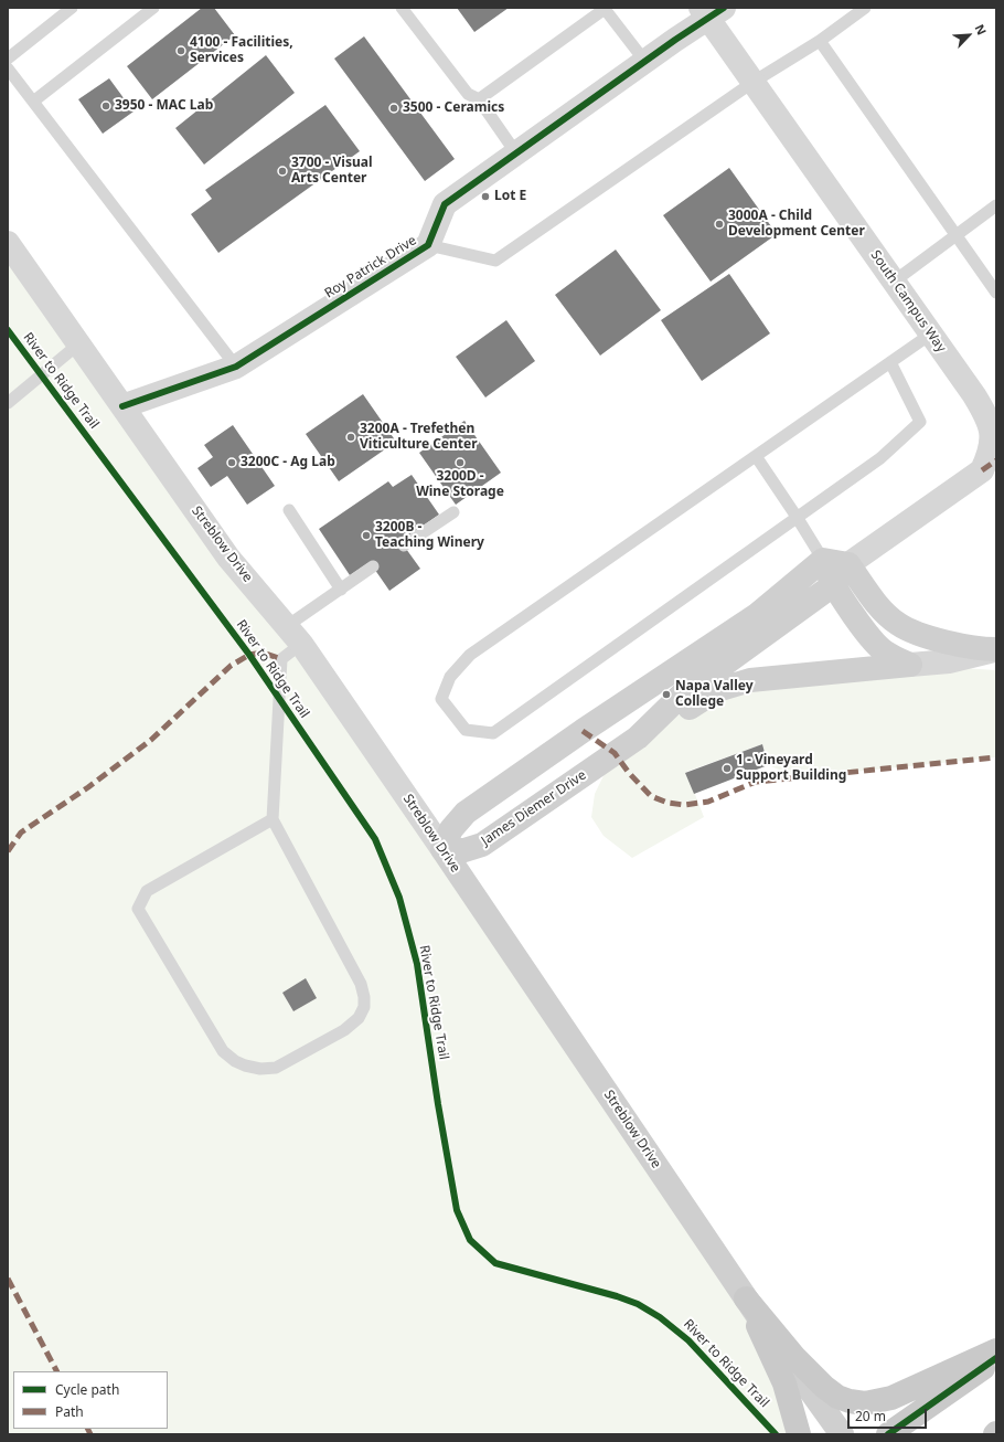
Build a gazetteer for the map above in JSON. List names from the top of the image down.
{
  "streets": {
    "street": [
      "Roy Patrick Drive",
      "South Campus Way",
      "Streblow Drive",
      "James Diemer Drive"
    ],
    "cycle path": ["River to Ridge Trail"]
  },
  "crossings": [
    ["Roy Patrick Drive", "South Campus Way"],
    ["Roy Patrick Drive", "Streblow Drive"],
    ["South Campus Way", "James Diemer Drive"],
    ["Streblow Drive", "James Diemer Drive"]
  ],
  "places": [
    "4100 - Facilities, Services",
    "3950 - MAC Lab",
    "3500 - Ceramics",
    "3700 - Visual Arts Center",
    "Lot E",
    "3000A - Child Development Center",
    "3200A - Trefethen Viticulture Center",
    "3200C - Ag Lab",
    "3200D - Wine Storage",
    "3200B - Teaching Winery",
    "Napa Valley College",
    "1 - Vineyard Support Building"
  ],
  "legend": ["Cycle path", "Path"],
  "scale_bar": "20 m",
  "north": "top right"
}
